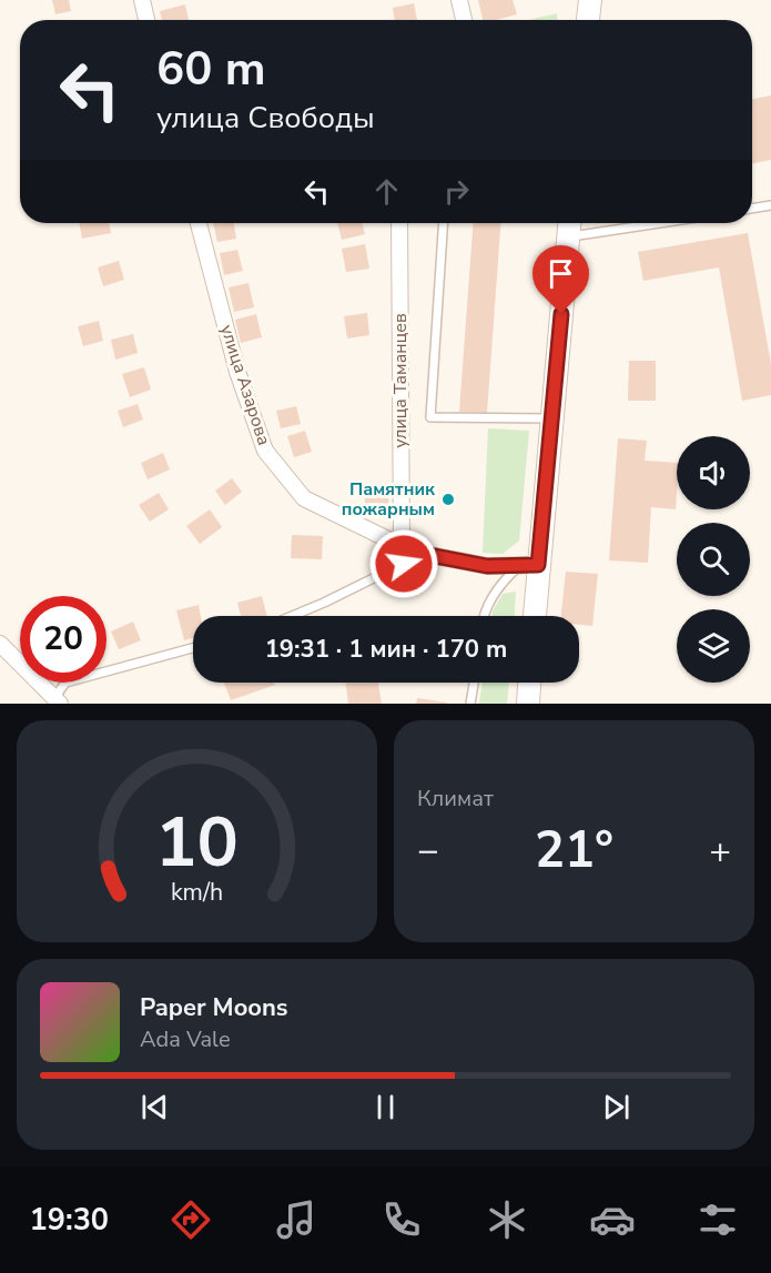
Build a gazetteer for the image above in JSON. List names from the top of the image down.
{
  "streets": {
    "street": ["улица Таманцев", "улица Азарова"]
  },
  "crossings": [
    ["улица Таманцев", "улица Азарова"]
  ],
  "places": ["Памятник пожарным"],
  "page": {
    "turn": ["60 m", "улица Свободы"],
    "limit": "20",
    "trip": "19:31 · 1 мин · 170 m",
    "tile": "Климат",
    "heat": ["−", "21°", "+"],
    "song": ["Paper Moons", "Ada Vale"],
    "tabs": "19:30",
    "gauge": ["10", "km/h"]
  }
}
